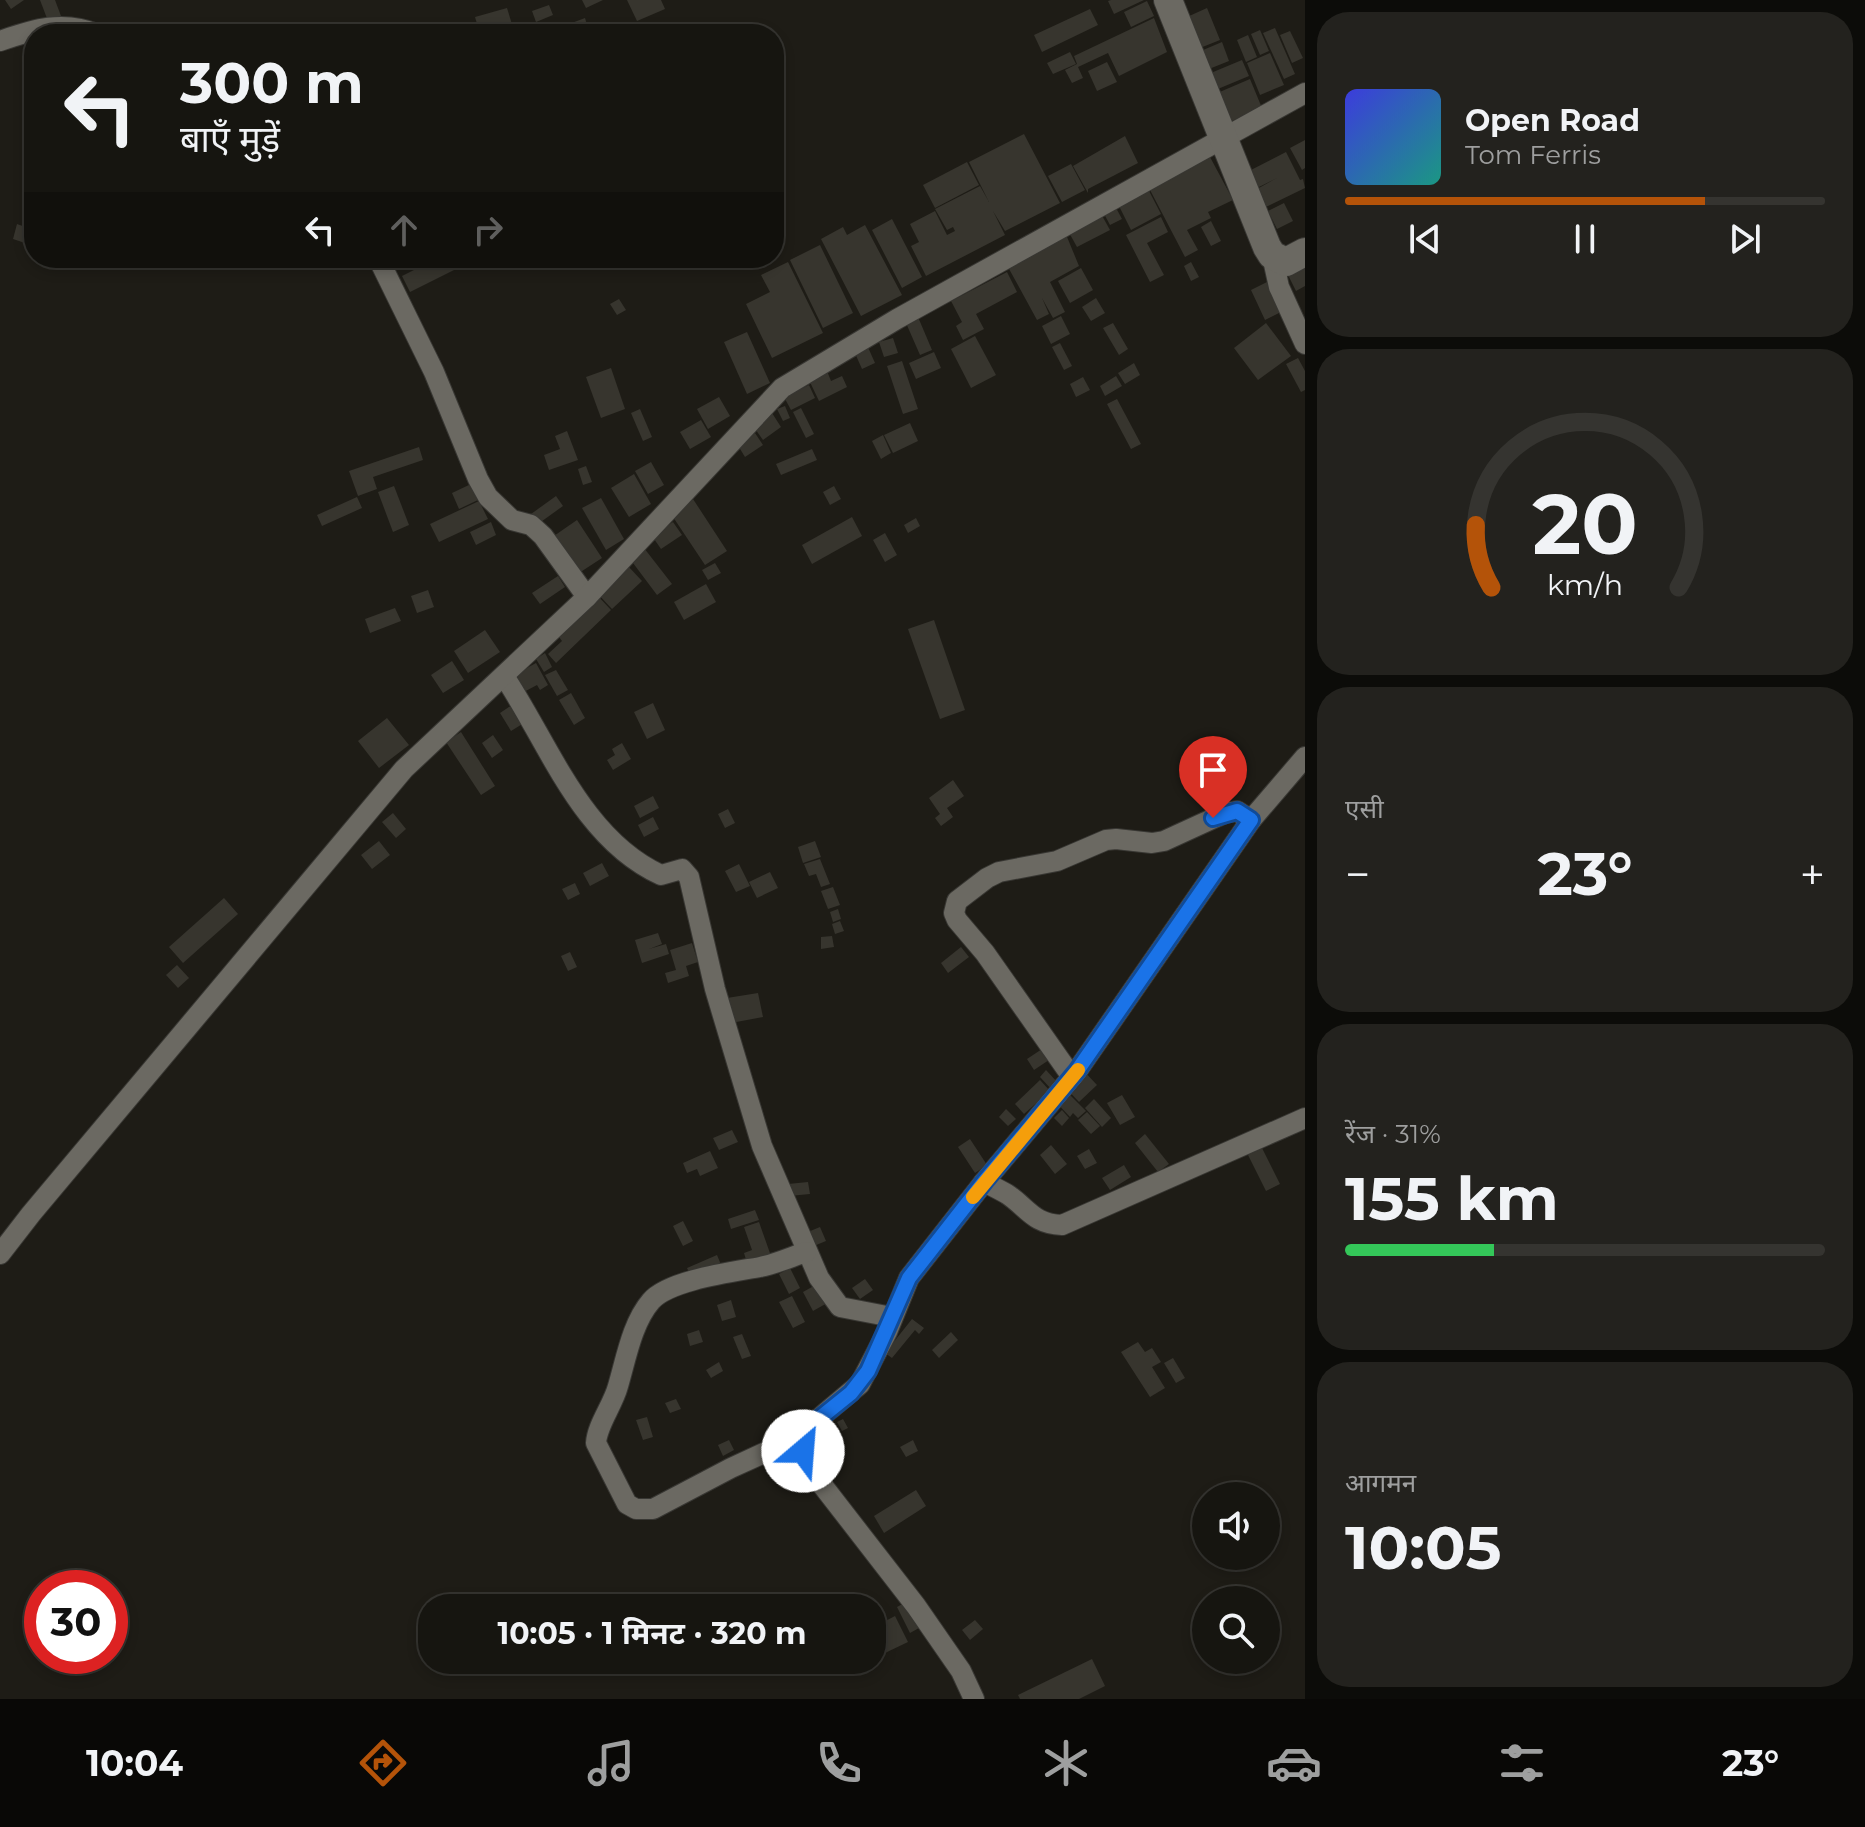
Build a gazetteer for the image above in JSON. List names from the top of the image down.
{
  "page": {
    "turn": ["300 m", "बाएँ मुड़ें"],
    "song": ["Open Road", "Tom Ferris"],
    "tile": [
      "एसी",
      ["रेंज · 31%", "155 km"],
      ["आगमन", "10:05"]
    ],
    "heat": ["−", "23°", "+"],
    "limit": "30",
    "trip": "10:05 · 1 मिनट · 320 m",
    "tabs": ["10:04", "23°"],
    "gauge": ["20", "km/h"]
  }
}
